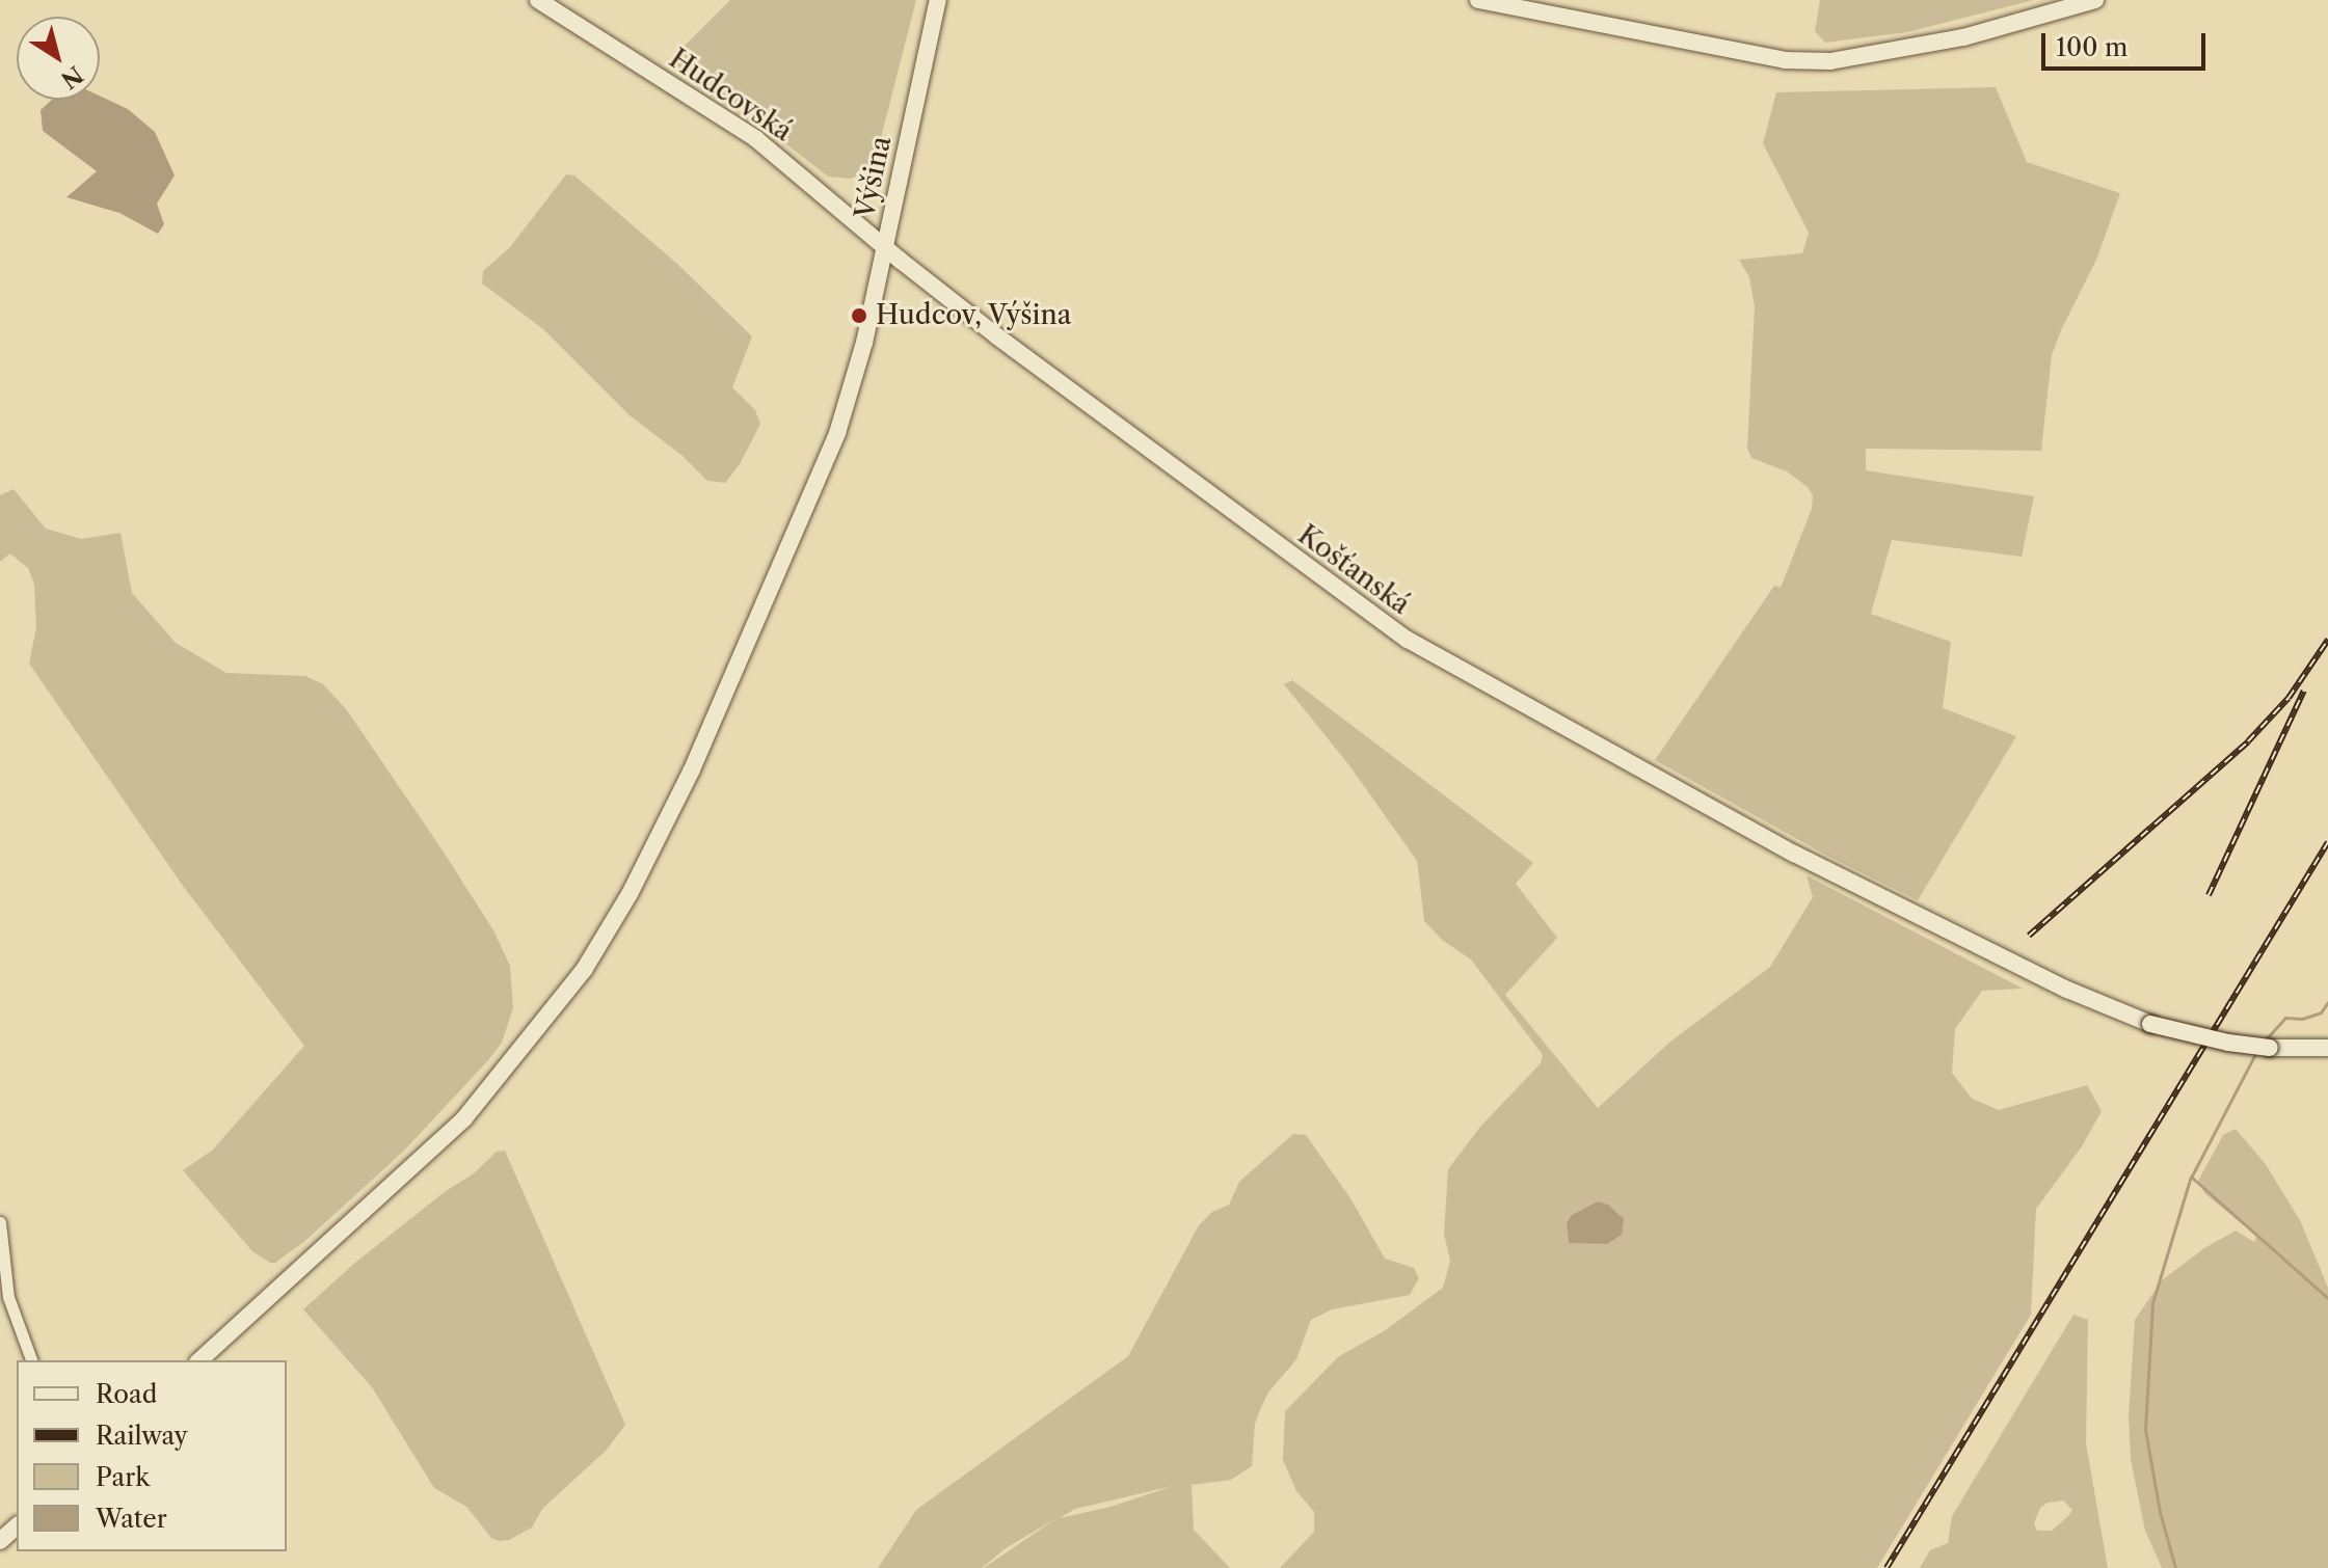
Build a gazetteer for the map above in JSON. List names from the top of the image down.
{
  "streets": {
    "street": ["Hudcovská", "Výšina", "Košťanská"]
  },
  "crossings": [
    ["Hudcovská", "Výšina"],
    ["Hudcovská", "Košťanská"],
    ["Výšina", "Košťanská"]
  ],
  "places": ["Hudcov, Výšina"],
  "legend": [
    "Road",
    "Railway",
    "Park",
    "Water"
  ],
  "scale_bar": "100 m",
  "north": "bottom right"
}
